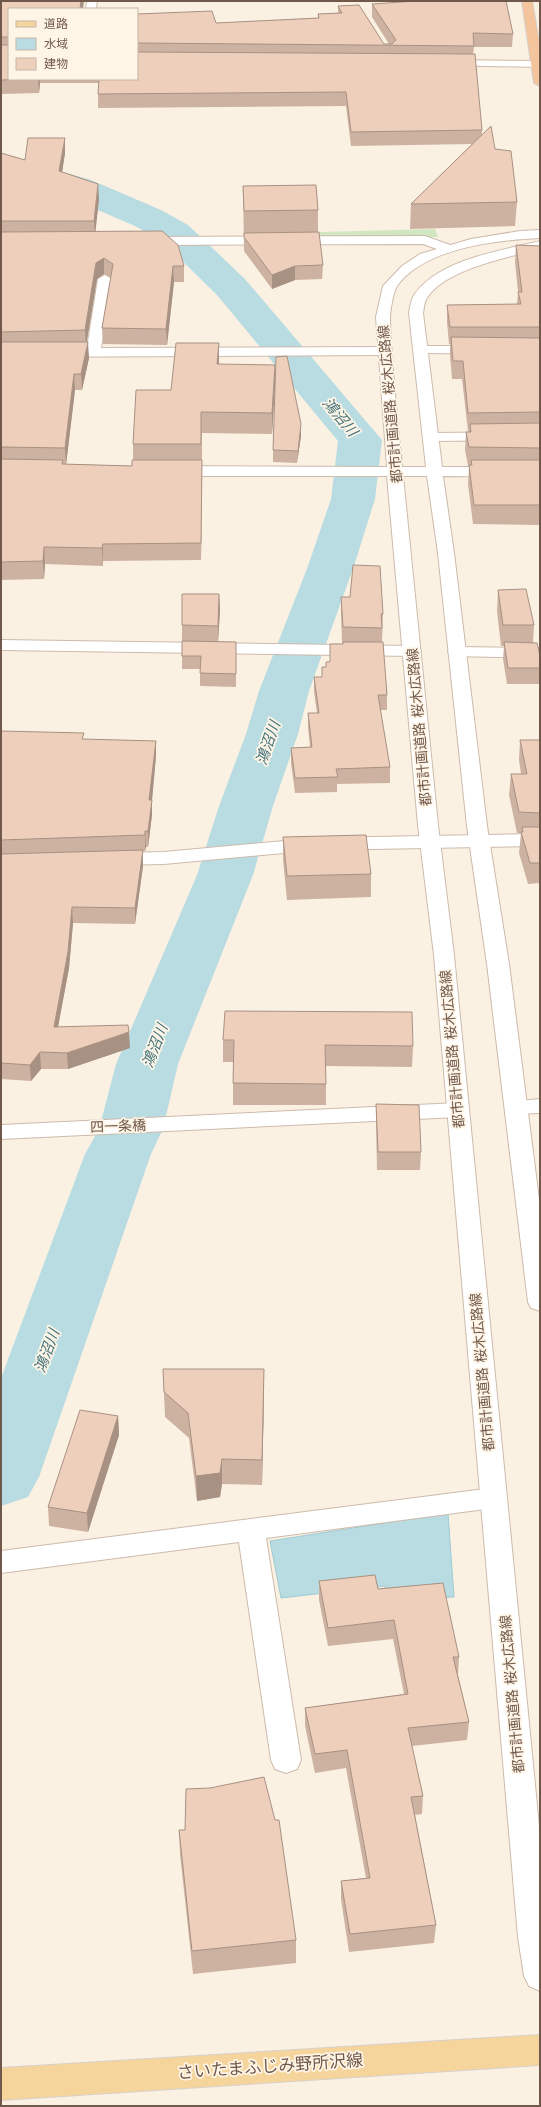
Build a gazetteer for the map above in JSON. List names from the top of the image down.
{
  "streets": {
    "main road": ["さいたまふじみ野所沢線"],
    "street": ["都市計画道路 桜木広路線", "四一条橋"]
  },
  "crossings": [
    ["都市計画道路 桜木広路線", "四一条橋"]
  ],
  "water": ["鴻沼川"],
  "legend": ["道路", "水域", "建物"]
}
